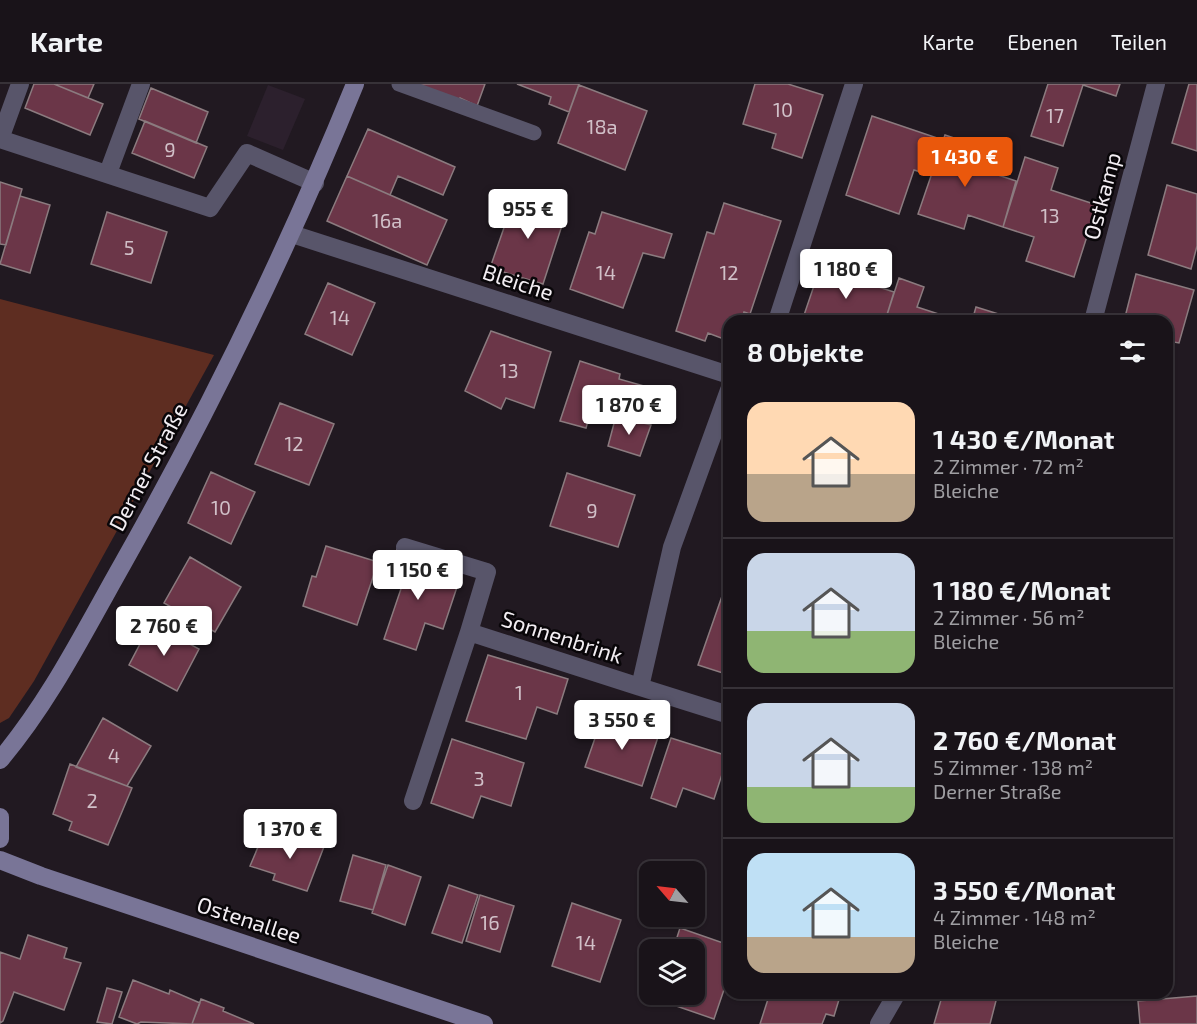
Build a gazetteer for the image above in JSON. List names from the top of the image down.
{
  "streets": {
    "street": [
      "Ostkamp",
      "Bleiche",
      "Derner Straße",
      "Sonnenbrink",
      "Ostenallee"
    ]
  },
  "crossings": [
    ["Bleiche", "Derner Straße"]
  ],
  "house_numbers": [
    "10",
    "17",
    "18a",
    "9",
    "13",
    "16a",
    "5",
    "14",
    "12",
    "14",
    "13",
    "12",
    "10",
    "9",
    "1",
    "4",
    "3",
    "2",
    "16",
    "14"
  ],
  "north": "top left",
  "page": {
    "header": "Karte",
    "nav": ["Karte", "Ebenen", "Teilen"],
    "price": [
      "1 430 €",
      "955 €",
      "1 180 €",
      "1 870 €",
      "1 150 €",
      "2 760 €",
      "3 550 €",
      "1 370 €"
    ],
    "heading": "8 Objekte",
    "list": [
      {
        "name": "1 430 €/Monat",
        "note": "2 Zimmer · 72 m² · Bleiche"
      },
      {
        "name": "1 180 €/Monat",
        "note": "2 Zimmer · 56 m² · Bleiche"
      },
      {
        "name": "2 760 €/Monat",
        "note": "5 Zimmer · 138 m² · Derner Straße"
      },
      {
        "name": "3 550 €/Monat",
        "note": "4 Zimmer · 148 m² · Bleiche"
      }
    ]
  }
}
